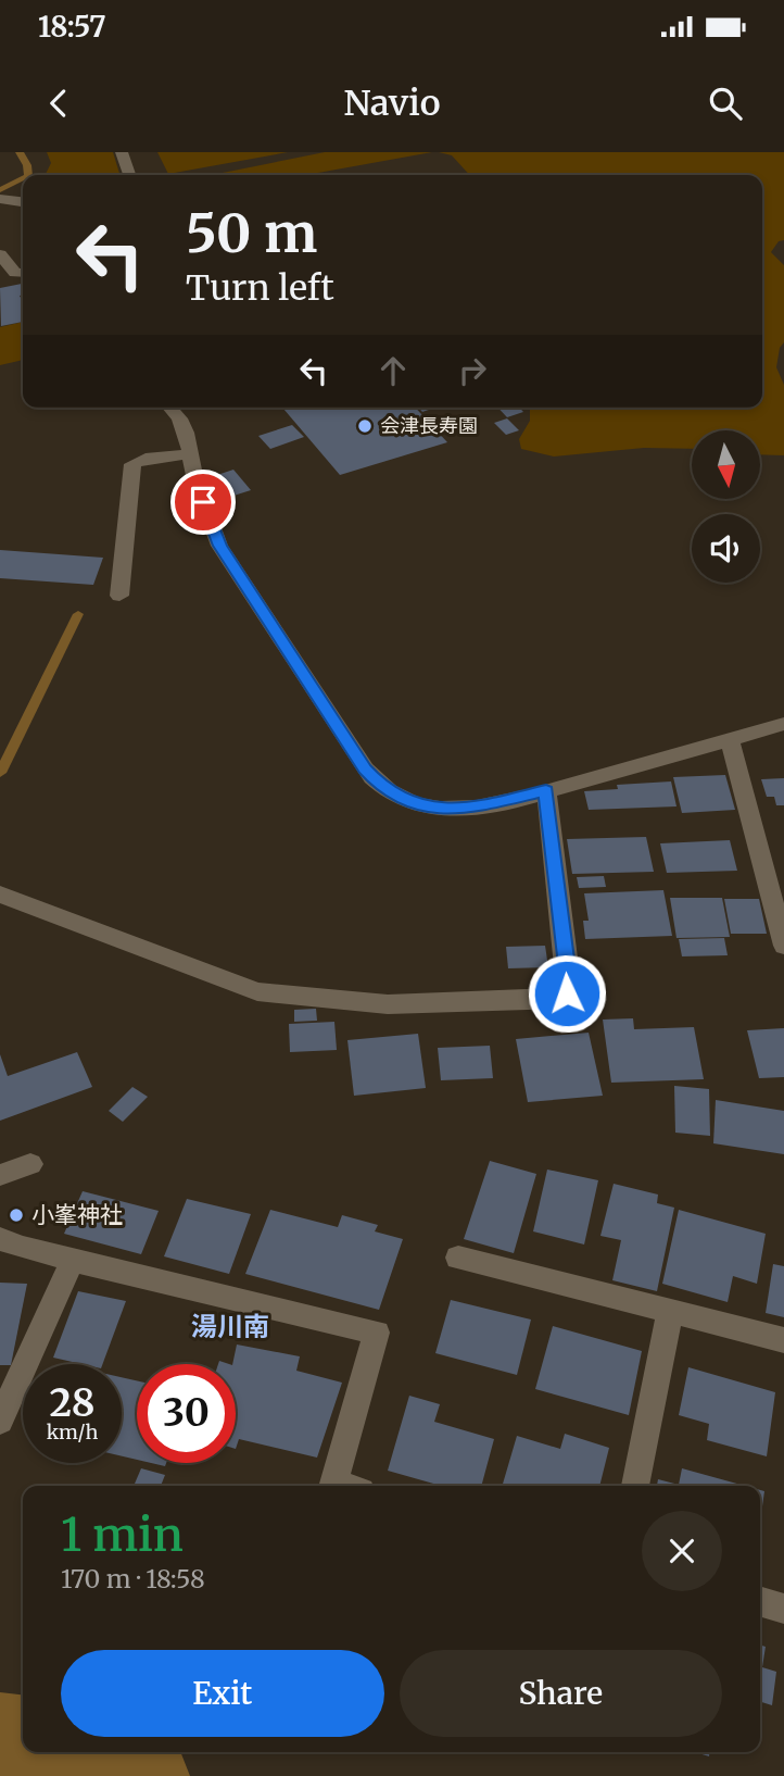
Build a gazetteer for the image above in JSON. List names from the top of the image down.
{
  "districts": ["湯川南"],
  "places": ["会津長寿園", "小峯神社"],
  "north": "bottom",
  "page": {
    "status": "18:57",
    "header": "Navio",
    "turn": ["50 m", "Turn left"],
    "speed": "28 km/h",
    "limit": "30",
    "heading": ["1 min", "170 m · 18:58"],
    "buttons": ["Exit", "Share"]
  }
}
